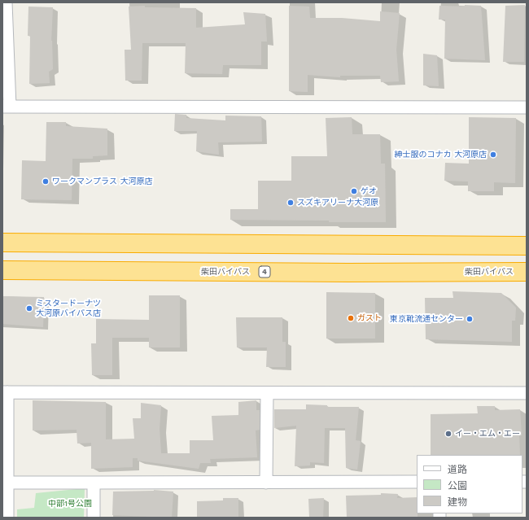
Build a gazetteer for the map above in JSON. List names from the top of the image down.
{
  "streets": {
    "highway": ["柴田バイパス", "4"]
  },
  "parks": ["中部1号公園"],
  "places": [
    "紳士服のコナカ 大河原店",
    "ワークマンプラス 大河原店",
    "ゲオ",
    "スズキアリーナ大河原",
    "ミスタードーナツ 大河原バイパス店",
    "ガスト",
    "東京靴流通センター",
    "イー・エム・エー"
  ],
  "legend": ["道路", "公園", "建物"]
}
